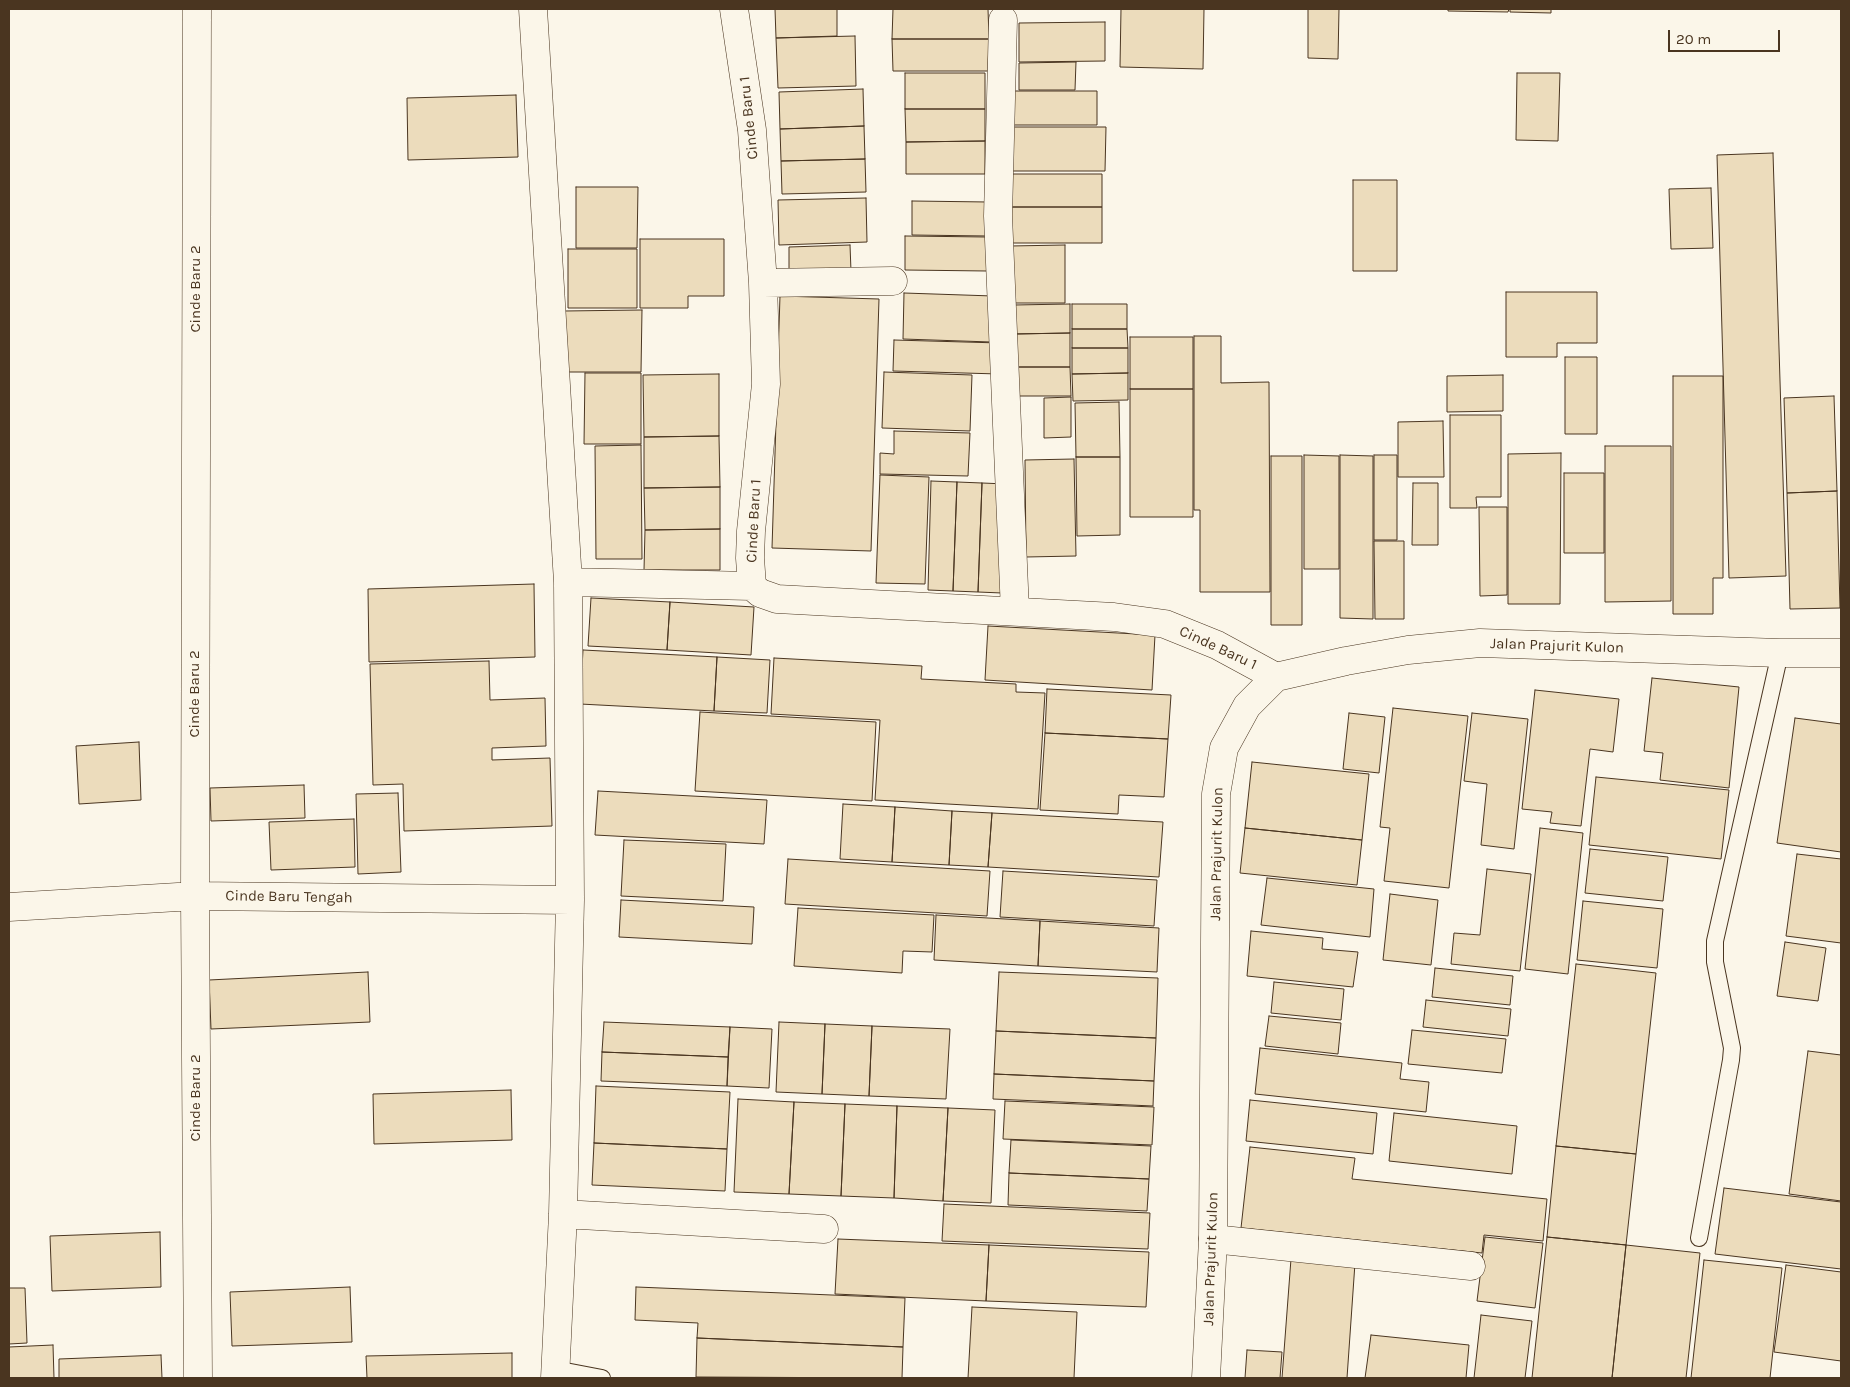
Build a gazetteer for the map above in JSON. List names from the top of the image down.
{
  "streets": {
    "street": [
      "Cinde Baru 1",
      "Cinde Baru 2",
      "Jalan Prajurit Kulon",
      "Cinde Baru Tengah"
    ]
  },
  "crossings": [
    ["Cinde Baru 1", "Jalan Prajurit Kulon"],
    ["Cinde Baru 2", "Cinde Baru Tengah"]
  ],
  "scale_bar": "20 m"
}
